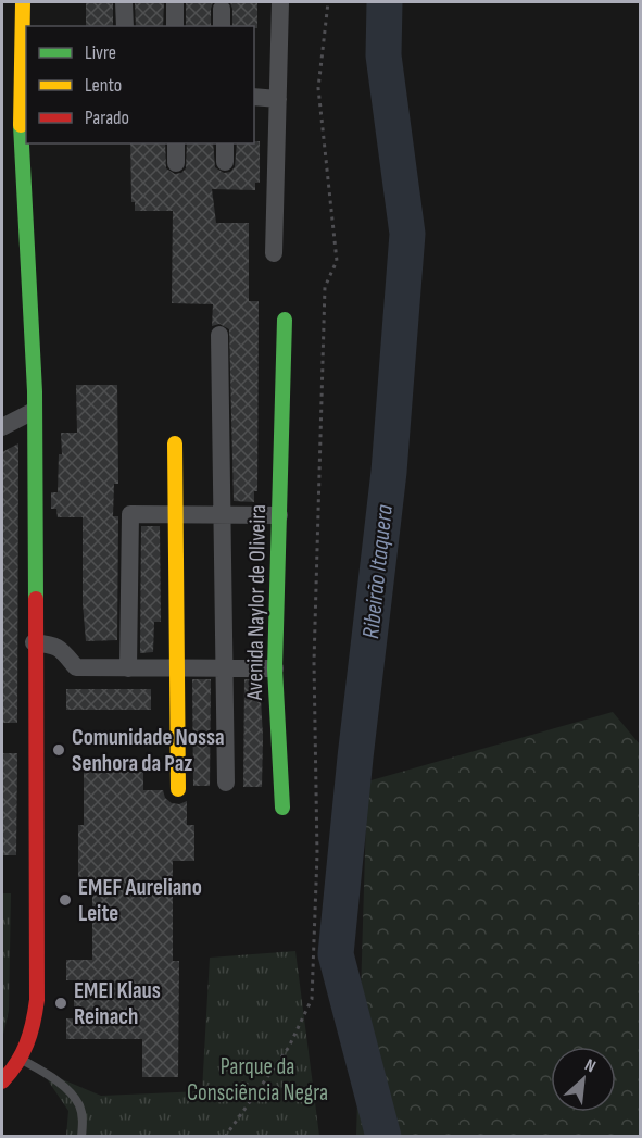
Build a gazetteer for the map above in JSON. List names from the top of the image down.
{
  "streets": {
    "street": ["Avenida Naylor de Oliveira"]
  },
  "water": ["Ribeirão Itaquera"],
  "parks": ["Parque da Consciência Negra"],
  "places": ["Comunidade Nossa Senhora da Paz", "EMEF Aureliano Leite", "EMEI Klaus Reinach"],
  "legend": ["Livre", "Lento", "Parado"],
  "north": "top right"
}
